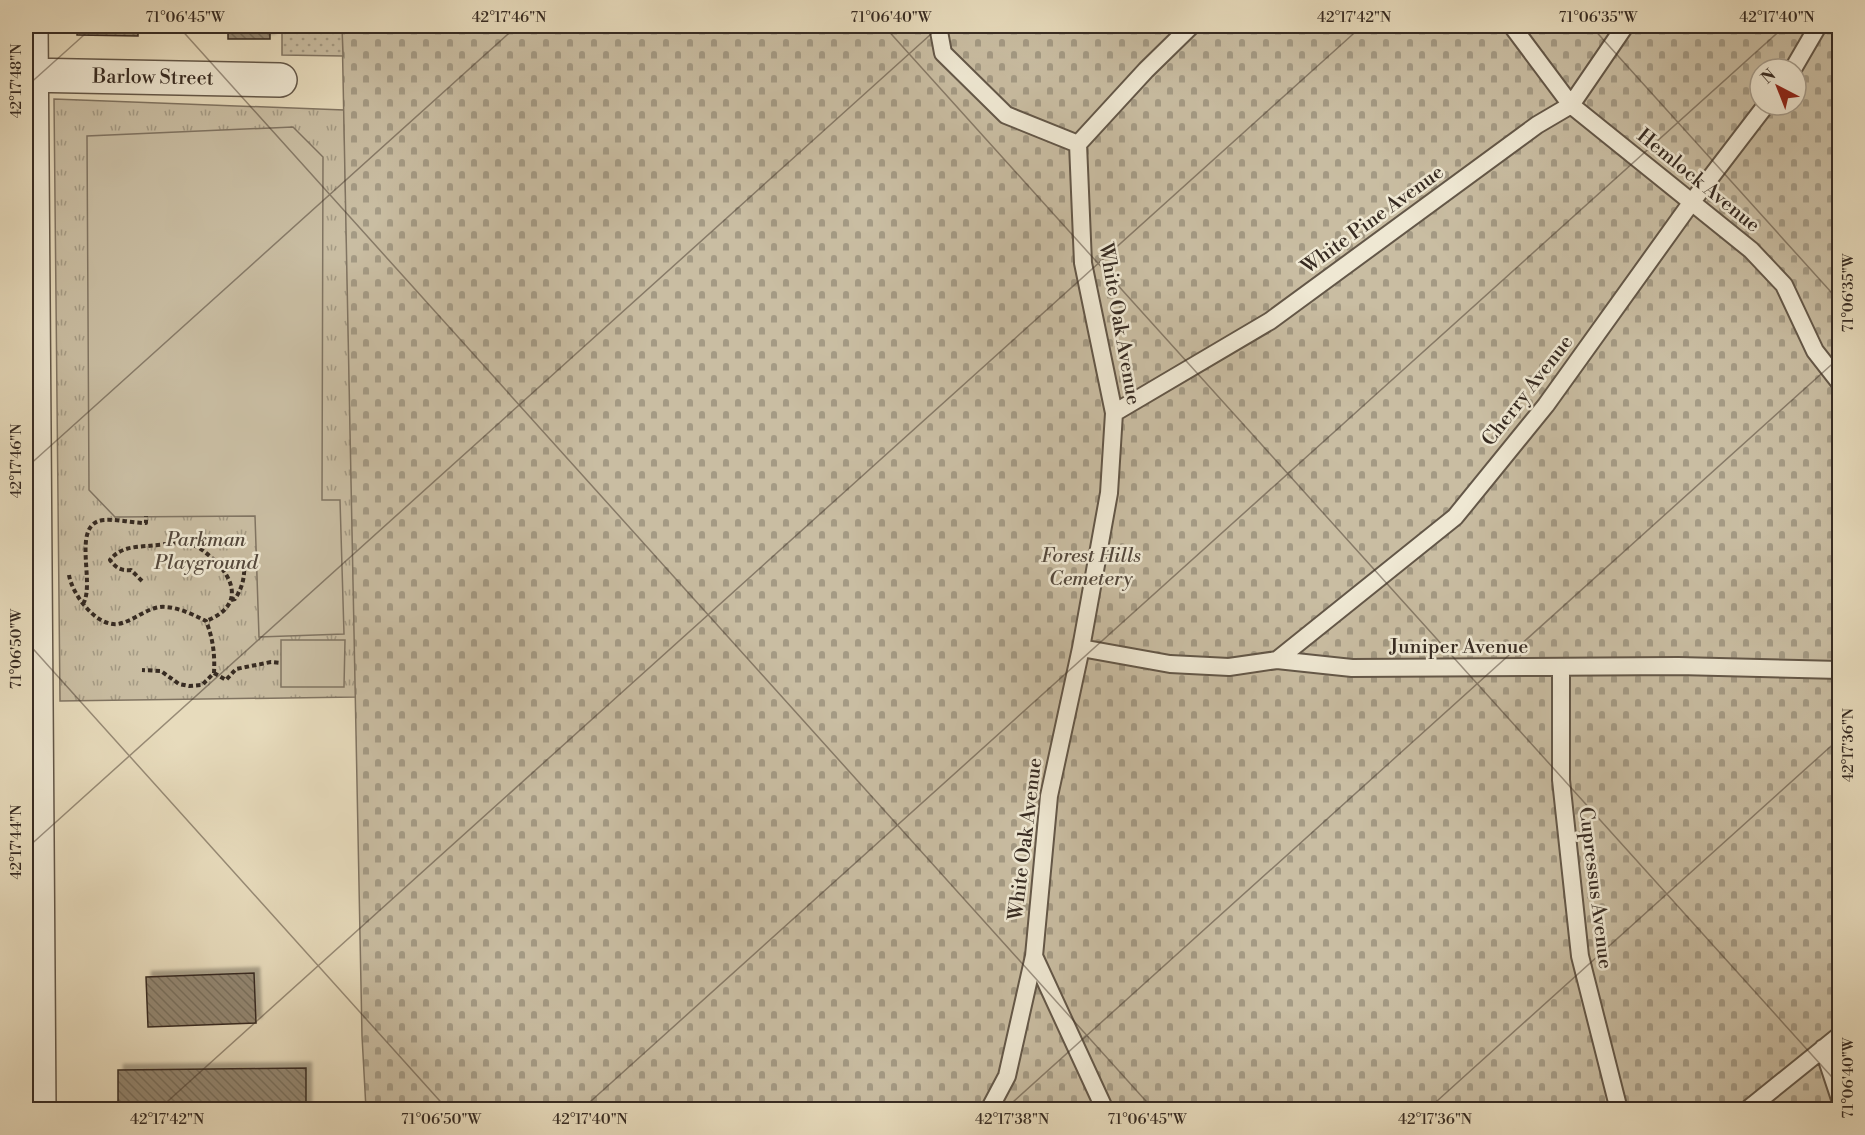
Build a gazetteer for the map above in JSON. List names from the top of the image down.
{
  "streets": {
    "street": ["Barlow Street"],
    "lane": [
      "Hemlock Avenue",
      "White Pine Avenue",
      "White Oak Avenue",
      "Cherry Avenue",
      "Juniper Avenue",
      "Cupressus Avenue"
    ]
  },
  "crossings": [
    ["Hemlock Avenue", "White Pine Avenue"],
    ["Hemlock Avenue", "Cherry Avenue"],
    ["White Pine Avenue", "White Oak Avenue"],
    ["White Oak Avenue", "Juniper Avenue"],
    ["Cherry Avenue", "Juniper Avenue"],
    ["Juniper Avenue", "Cupressus Avenue"]
  ],
  "parks": ["Parkman Playground", "Forest Hills Cemetery"],
  "north": "top left",
  "coordinates": [
    "71°06'45\"W",
    "42°17'46\"N",
    "71°06'40\"W",
    "42°17'42\"N",
    "71°06'35\"W",
    "42°17'40\"N",
    "42°17'48\"N",
    "71°06'50\"W",
    "42°17'36\"N",
    "42°17'44\"N",
    "42°17'38\"N"
  ]
}
